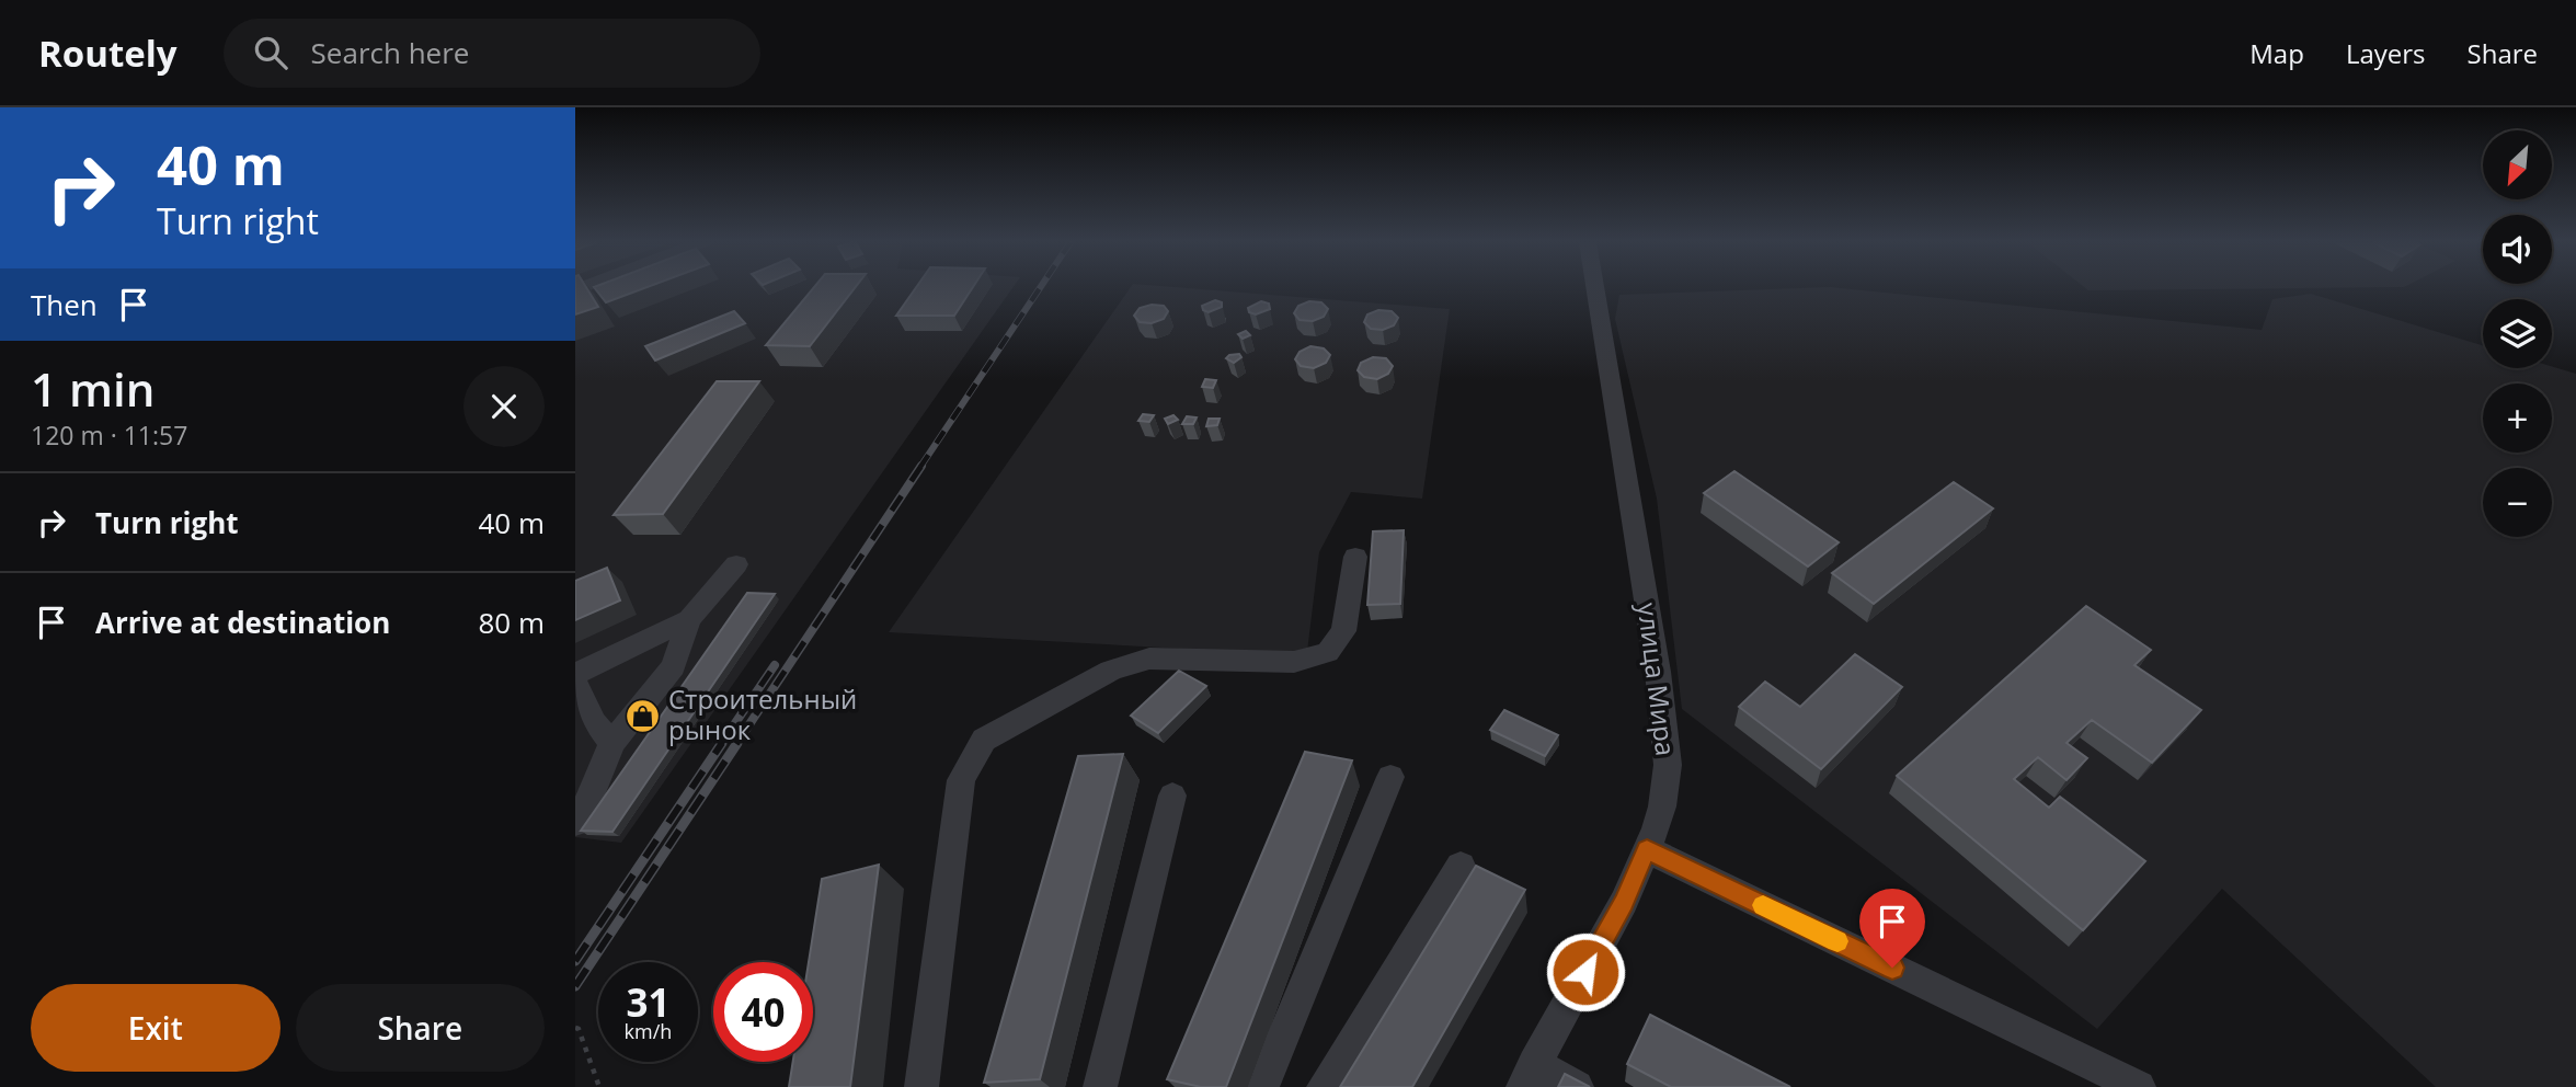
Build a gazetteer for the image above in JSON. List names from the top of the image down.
{
  "streets": {
    "street": ["улица Мира"]
  },
  "places": {
    "shop": ["Строительный рынок"]
  },
  "north": "bottom left",
  "page": {
    "header": "Routely",
    "search": "Search here",
    "nav": ["Map", "Layers", "Share"],
    "turn": ["40 m", "Turn right"],
    "map_buttons": ["+", "−"],
    "then": "Then",
    "heading": ["1 min", "120 m · 11:57"],
    "list": [
      {
        "name": "Turn right",
        "value": "40 m"
      },
      {
        "name": "Arrive at destination",
        "value": "80 m"
      }
    ],
    "speed": "31 km/h",
    "limit": "40",
    "buttons": ["Exit", "Share"]
  }
}
